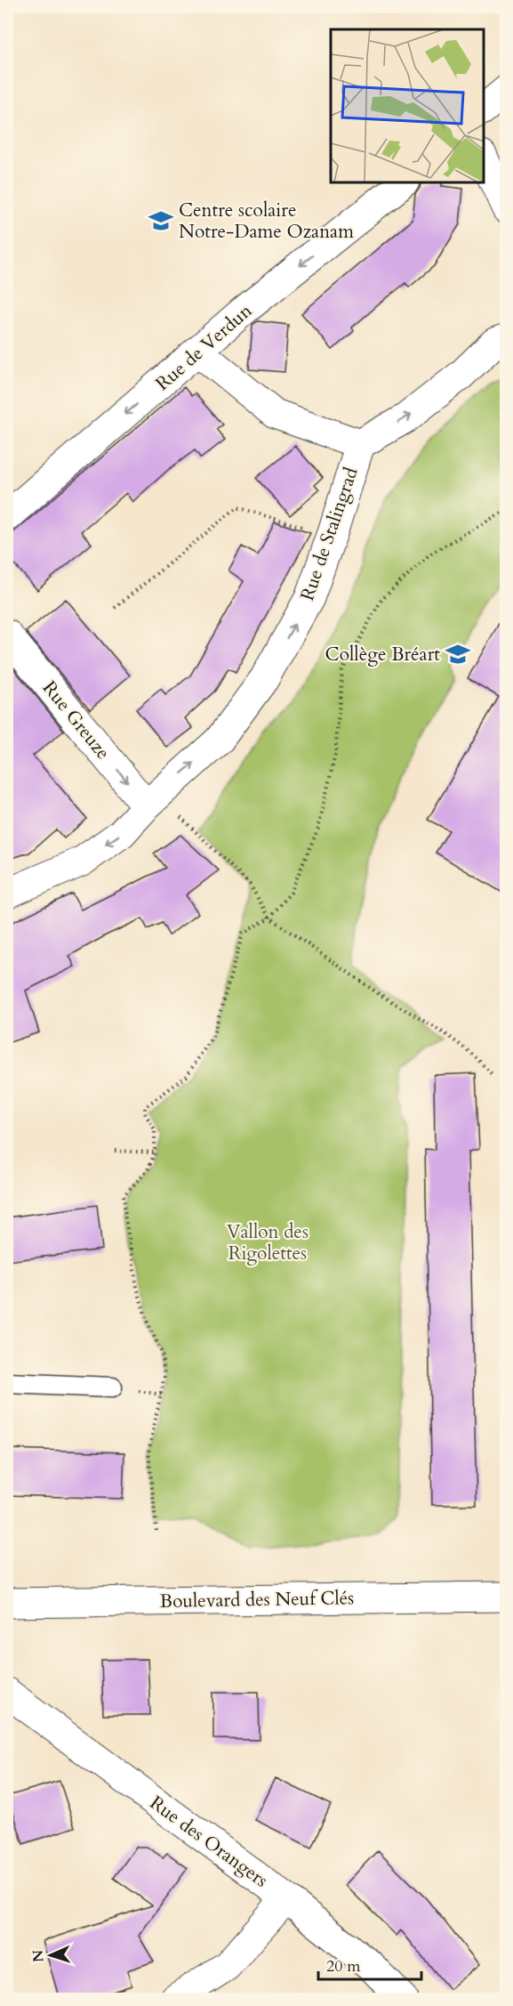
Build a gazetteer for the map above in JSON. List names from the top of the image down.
{
  "streets": {
    "street": [
      "Rue de Verdun",
      "Rue de Stalingrad",
      "Rue Greuze",
      "Boulevard des Neuf Clés",
      "Rue des Orangers"
    ]
  },
  "crossings": [
    ["Rue de Stalingrad", "Rue Greuze"]
  ],
  "one_way": ["Rue de Verdun", "Rue Greuze"],
  "parks": ["Vallon des Rigolettes"],
  "places": {
    "school or university": ["Centre scolaire Notre-Dame Ozanam", "Collège Bréart"]
  },
  "scale_bar": "20 m",
  "north": "left"
}
